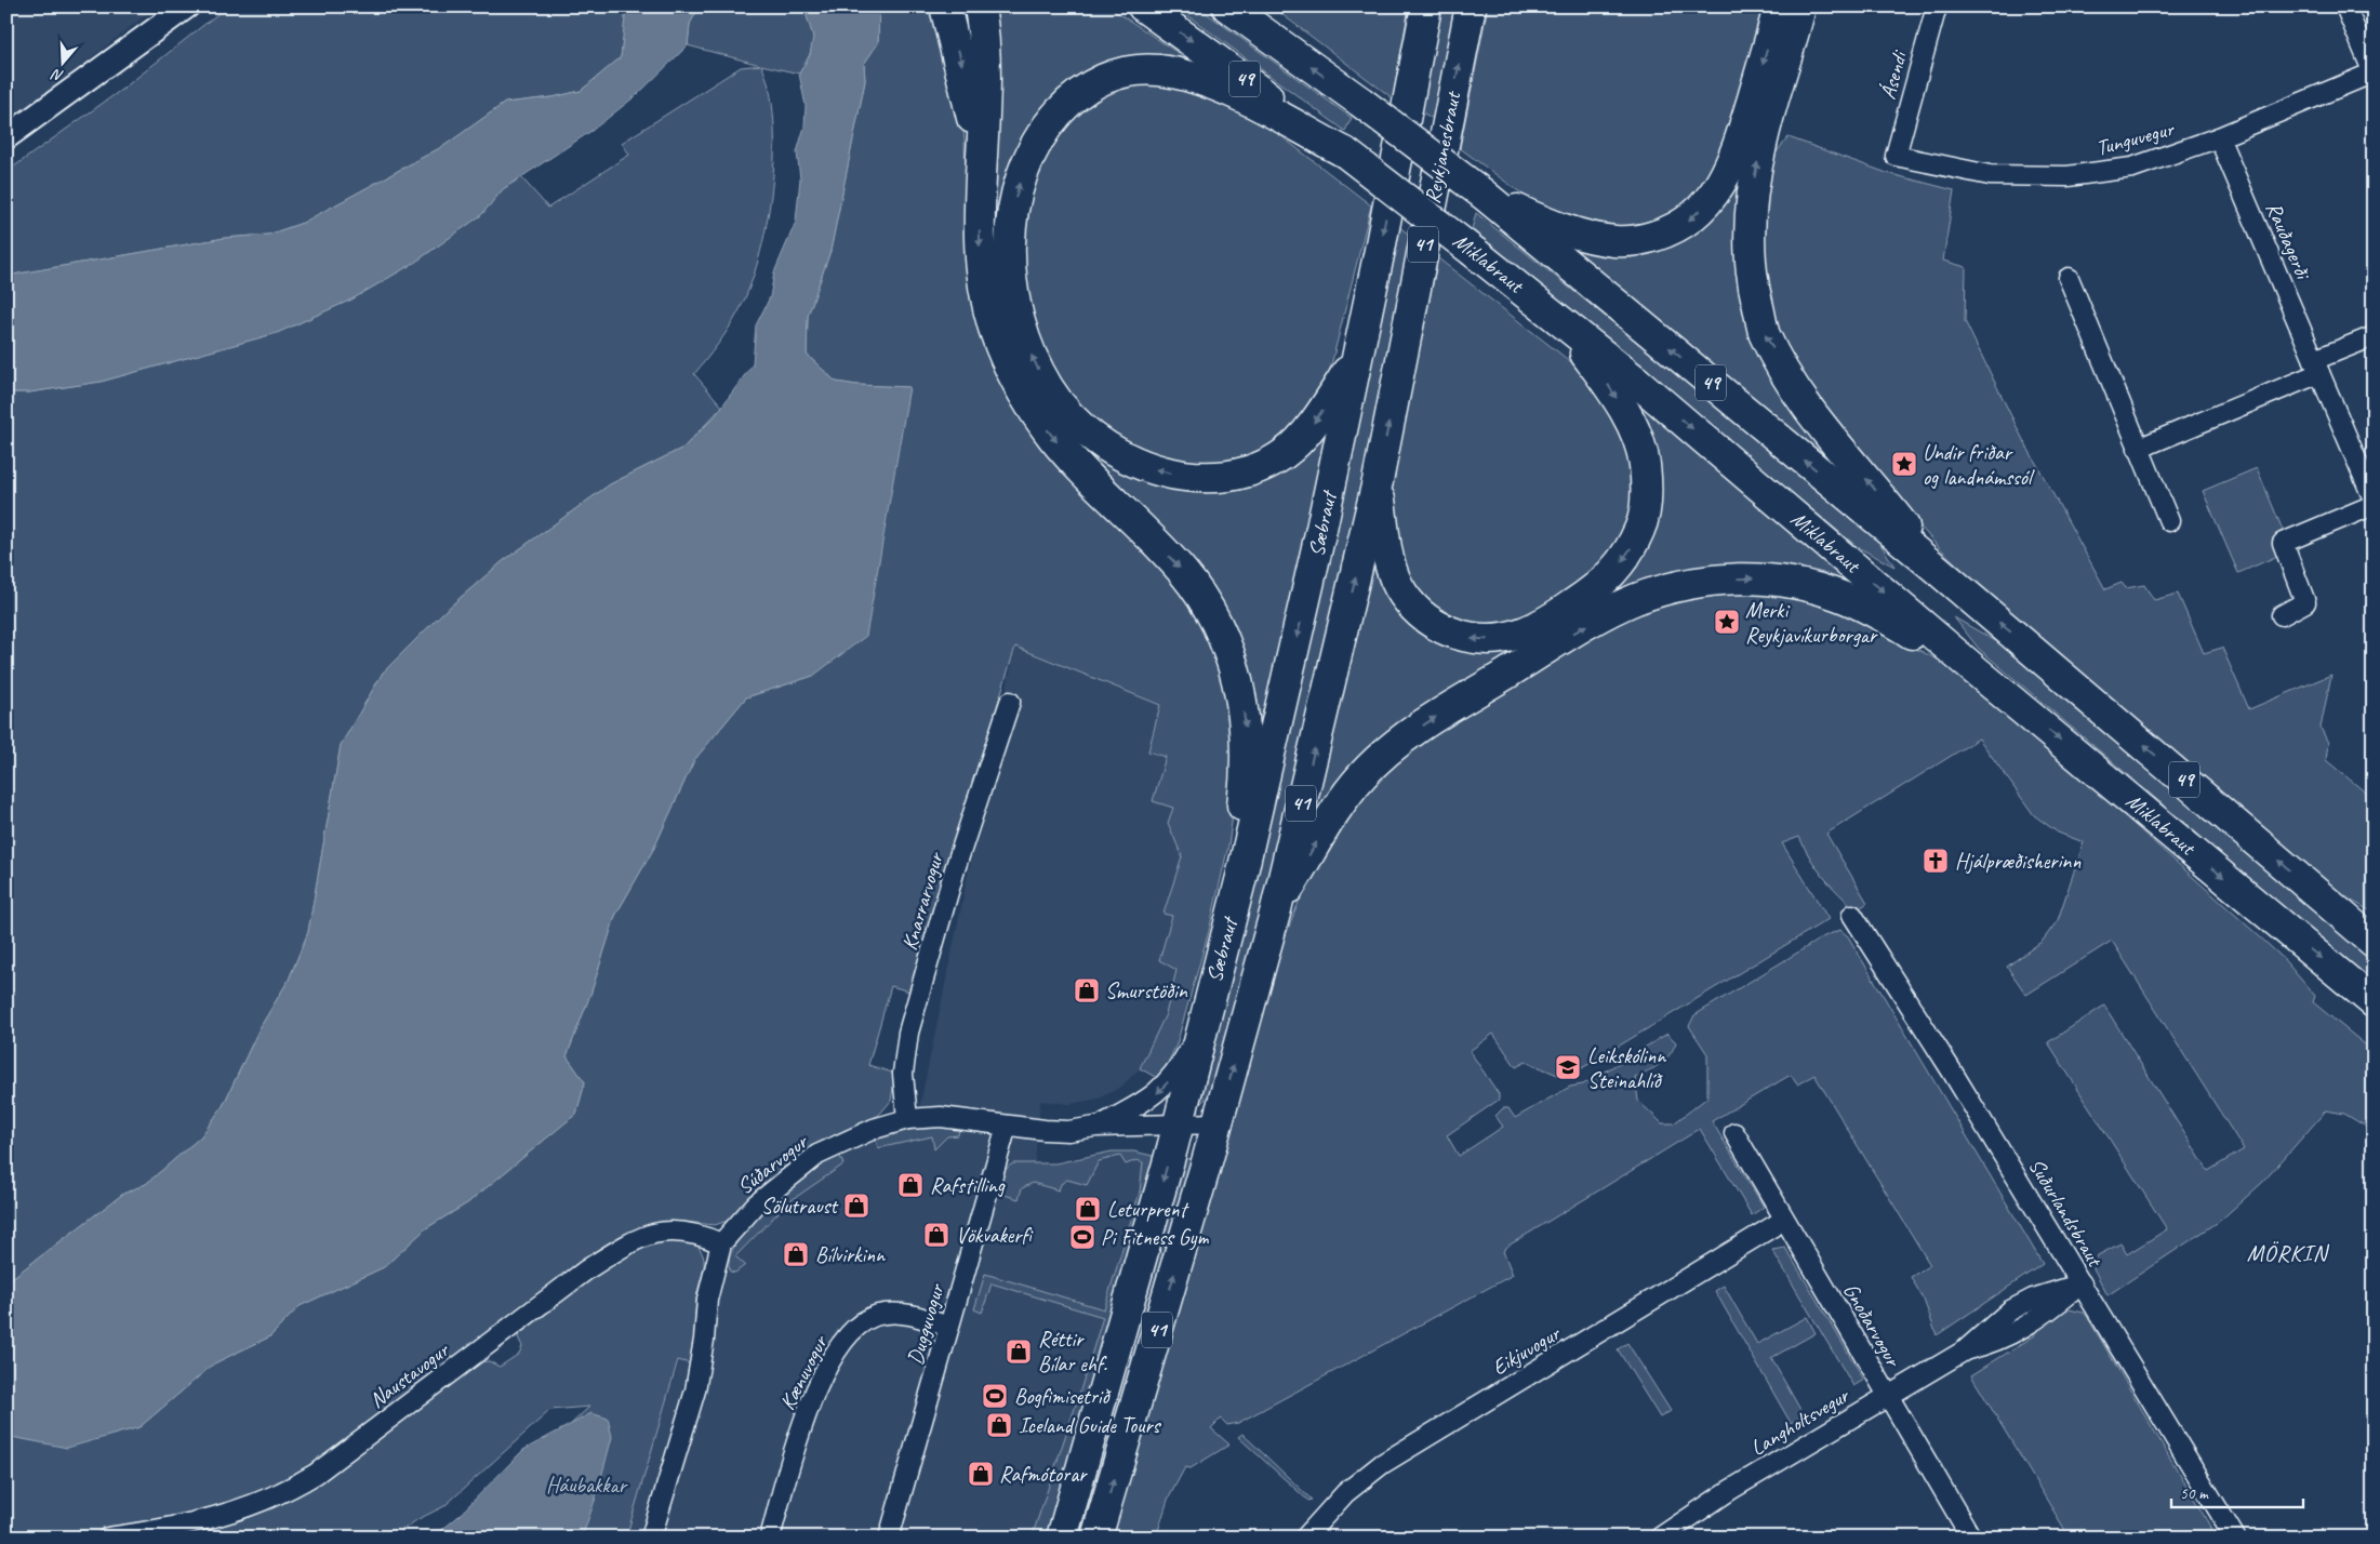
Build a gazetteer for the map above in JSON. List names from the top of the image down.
{
  "streets": {
    "highway": [
      "49",
      "Reykjanesbraut",
      "41",
      "Miklabraut",
      "Sæbraut"
    ],
    "street": [
      "Ásendi",
      "Tunguvegur",
      "Rauðagerði",
      "Knarrarvogur",
      "Súðarvogur",
      "Suðurlandsbraut",
      "Dugguvogur",
      "Gnoðarvogur",
      "Eikjuvogur",
      "Kænuvogur",
      "Naustavogur",
      "Langholtsvegur"
    ]
  },
  "crossings": [
    ["Ásendi", "Tunguvegur"],
    ["49", "Miklabraut"],
    ["Tunguvegur", "Rauðagerði"],
    ["Reykjanesbraut", "Sæbraut"],
    ["Sæbraut", "Súðarvogur"],
    ["Knarrarvogur", "Súðarvogur"],
    ["Súðarvogur", "Dugguvogur"],
    ["Súðarvogur", "Naustavogur"],
    ["Suðurlandsbraut", "Langholtsvegur"],
    ["Dugguvogur", "Kænuvogur"],
    ["Gnoðarvogur", "Eikjuvogur"],
    ["Gnoðarvogur", "Langholtsvegur"]
  ],
  "districts": ["MÖRKIN"],
  "parks": ["Háubakkar"],
  "places": {
    "place": ["Undir friðar og landnámssól", "Merki Reykjavíkurborgar"],
    "church": ["Hjálpræðisherinn"],
    "shop": [
      "Smurstöðin",
      "Rafstilling",
      "Sölutraust",
      "Leturprent",
      "Vökvakerfi",
      "Bílvirkinn",
      "Réttir Bílar ehf.",
      "Iceland Guide Tours",
      "Rafmótorar"
    ],
    "school or university": ["Leikskólinn Steinahlíð"],
    "sports": ["Pi Fitness Gym", "Bogfimisetrið"]
  },
  "scale_bar": "50 m",
  "north": "bottom"
}
